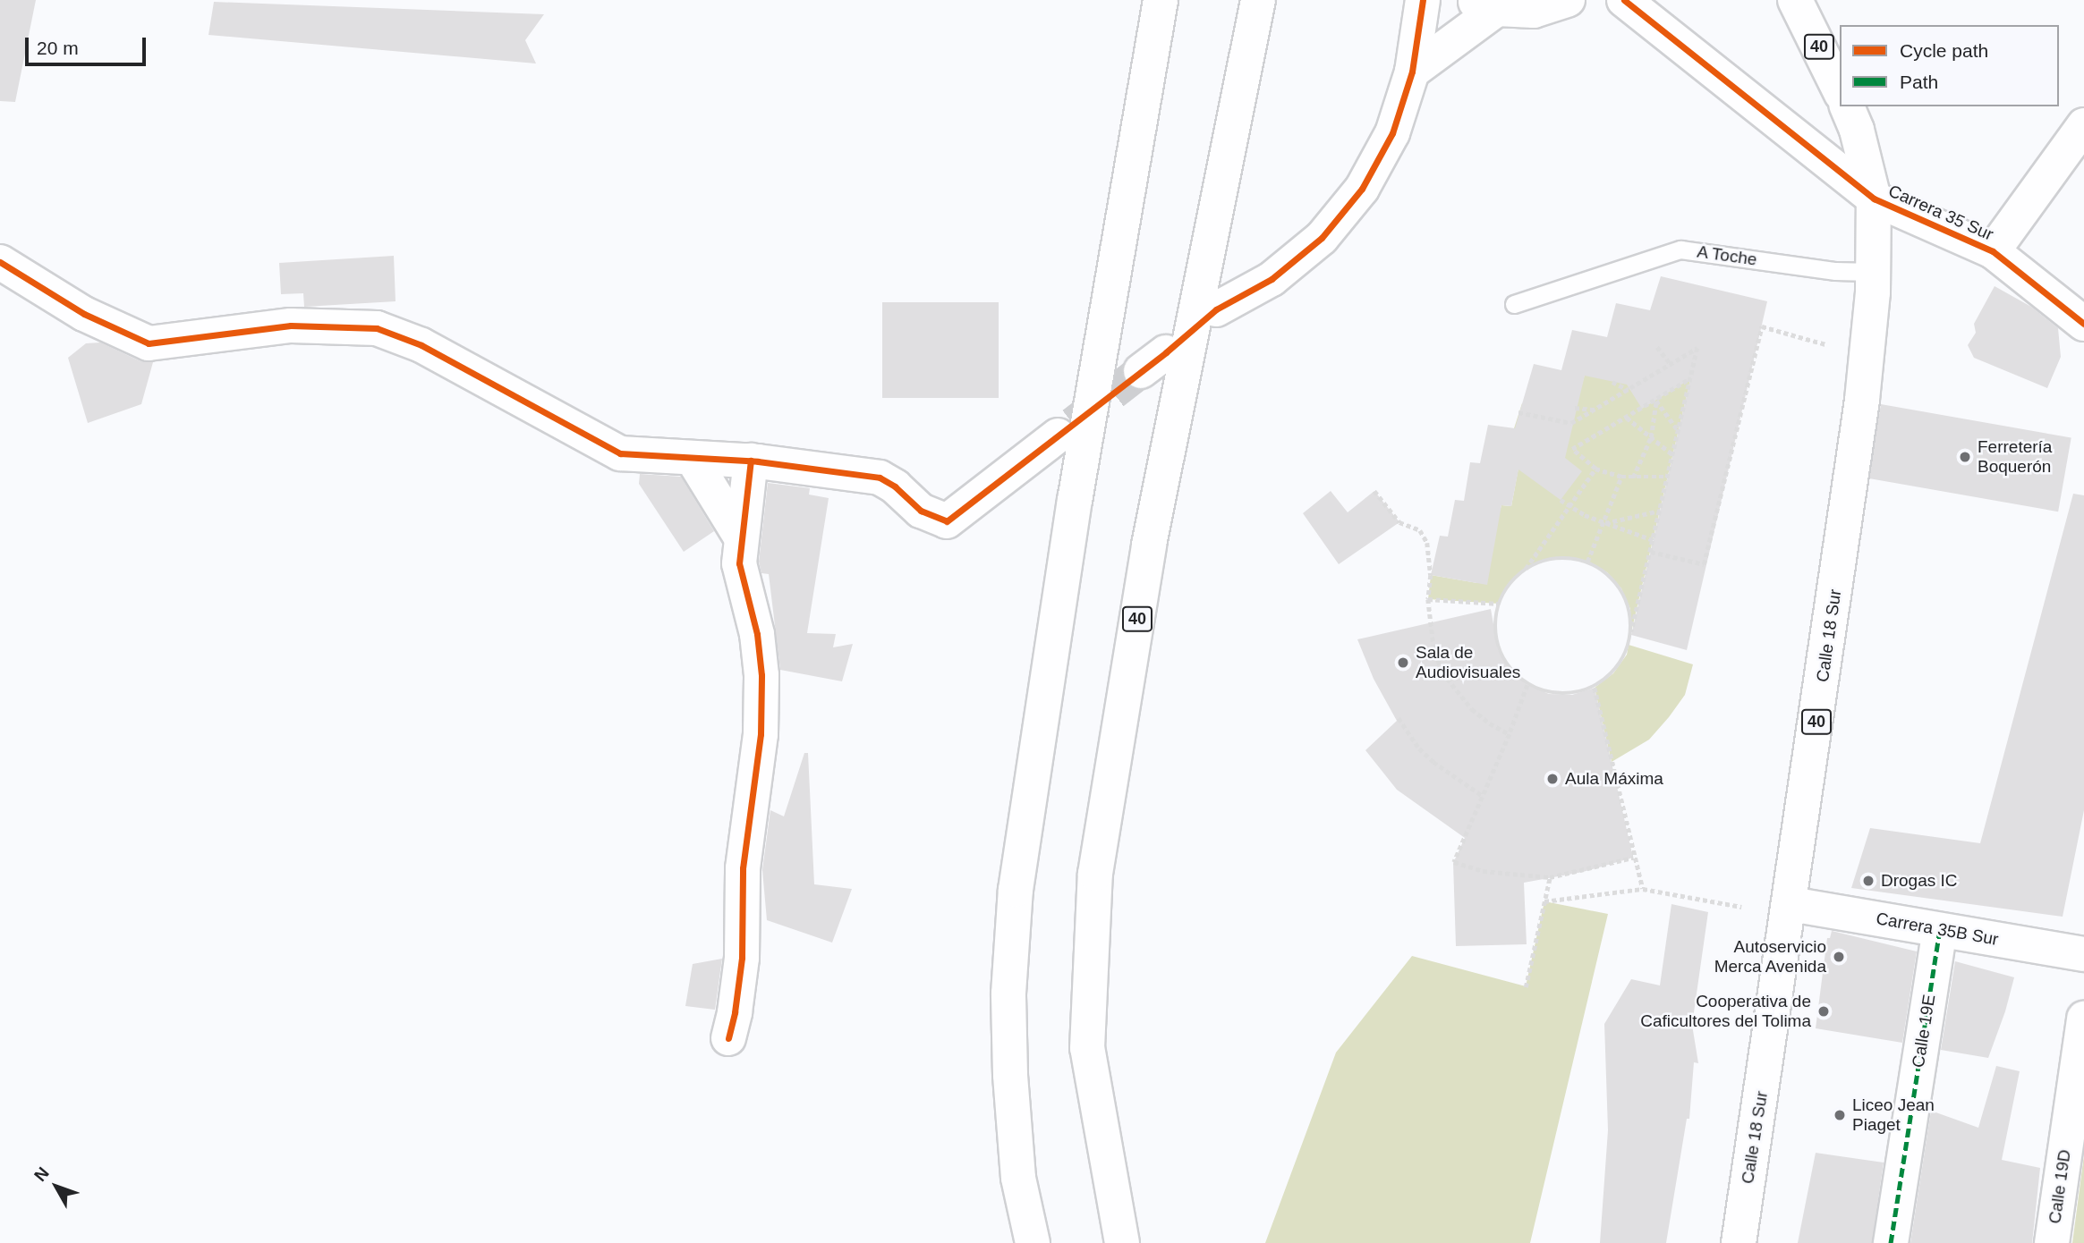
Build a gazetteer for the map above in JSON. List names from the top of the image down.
{
  "streets": {
    "main road": [
      "40",
      "Carrera 35 Sur",
      "Calle 18 Sur",
      "Carrera 35B Sur",
      "Calle 19E",
      "Calle 19D"
    ],
    "lane": ["A Toche"]
  },
  "crossings": [
    ["Carrera 35 Sur", "Calle 18 Sur"],
    ["A Toche", "Calle 18 Sur"],
    ["Calle 18 Sur", "Carrera 35B Sur"],
    ["Carrera 35B Sur", "Calle 19E"]
  ],
  "places": [
    "Ferretería Boquerón",
    "Sala de Audiovisuales",
    "Aula Máxima",
    "Drogas IC",
    "Autoservicio Merca Avenida",
    "Cooperativa de Caficultores del Tolima",
    "Liceo Jean Piaget"
  ],
  "legend": ["Cycle path", "Path"],
  "scale_bar": "20 m",
  "north": "top left"
}
